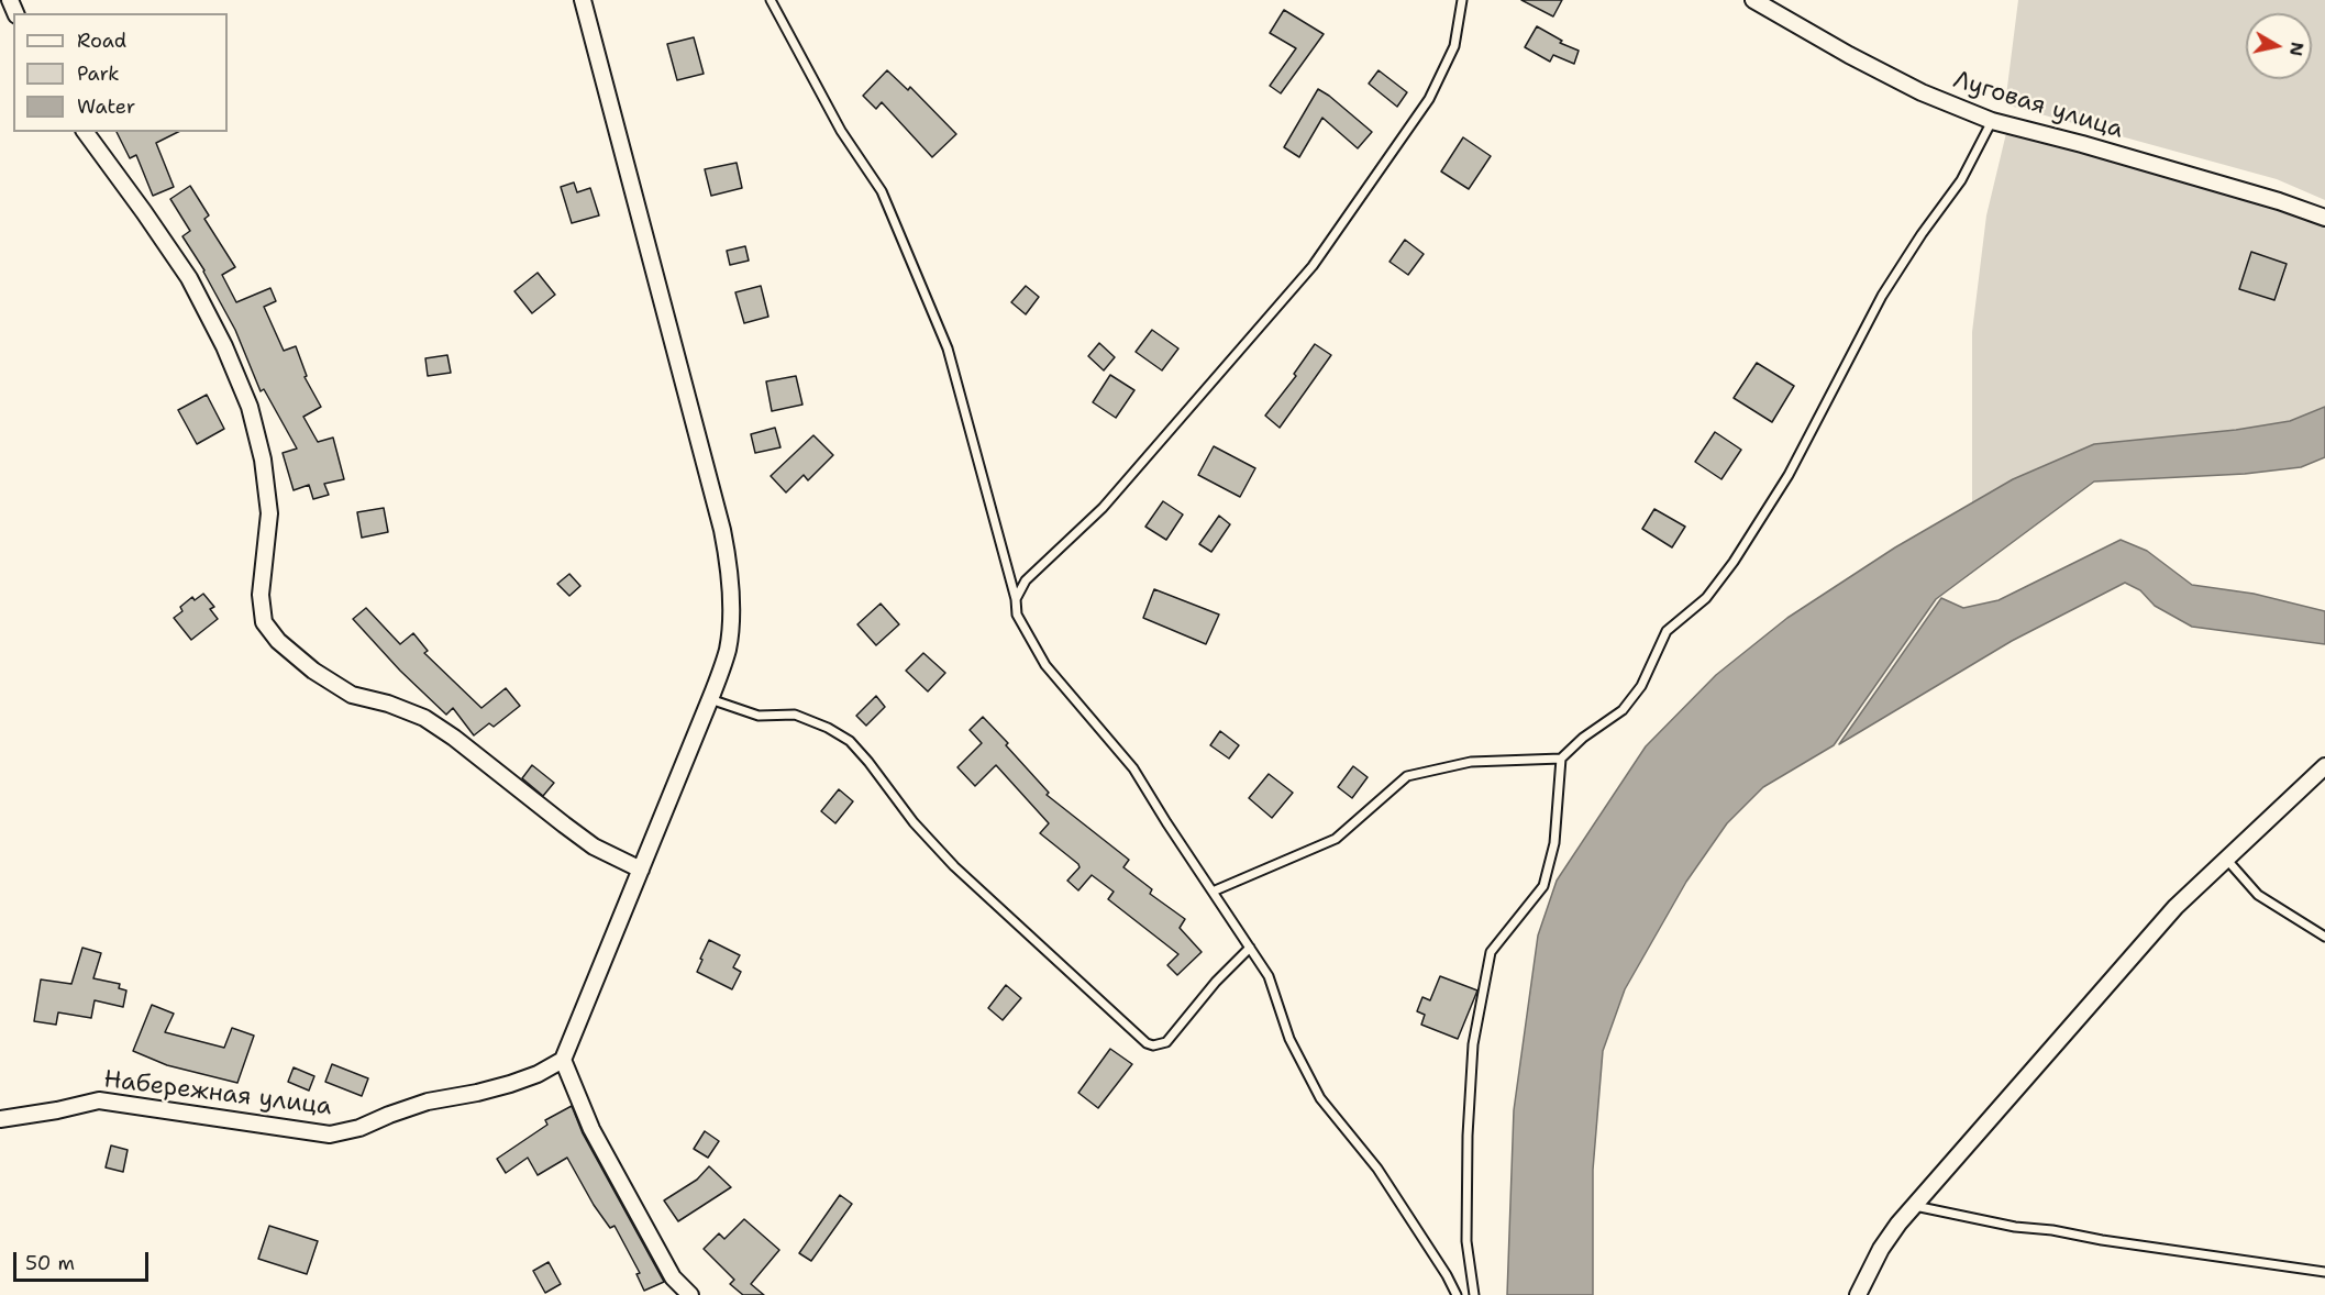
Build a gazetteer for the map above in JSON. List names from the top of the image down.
{
  "streets": {
    "street": ["Луговая улица", "Набережная улица"]
  },
  "legend": ["Road", "Park", "Water"],
  "scale_bar": "50 m",
  "north": "right"
}
